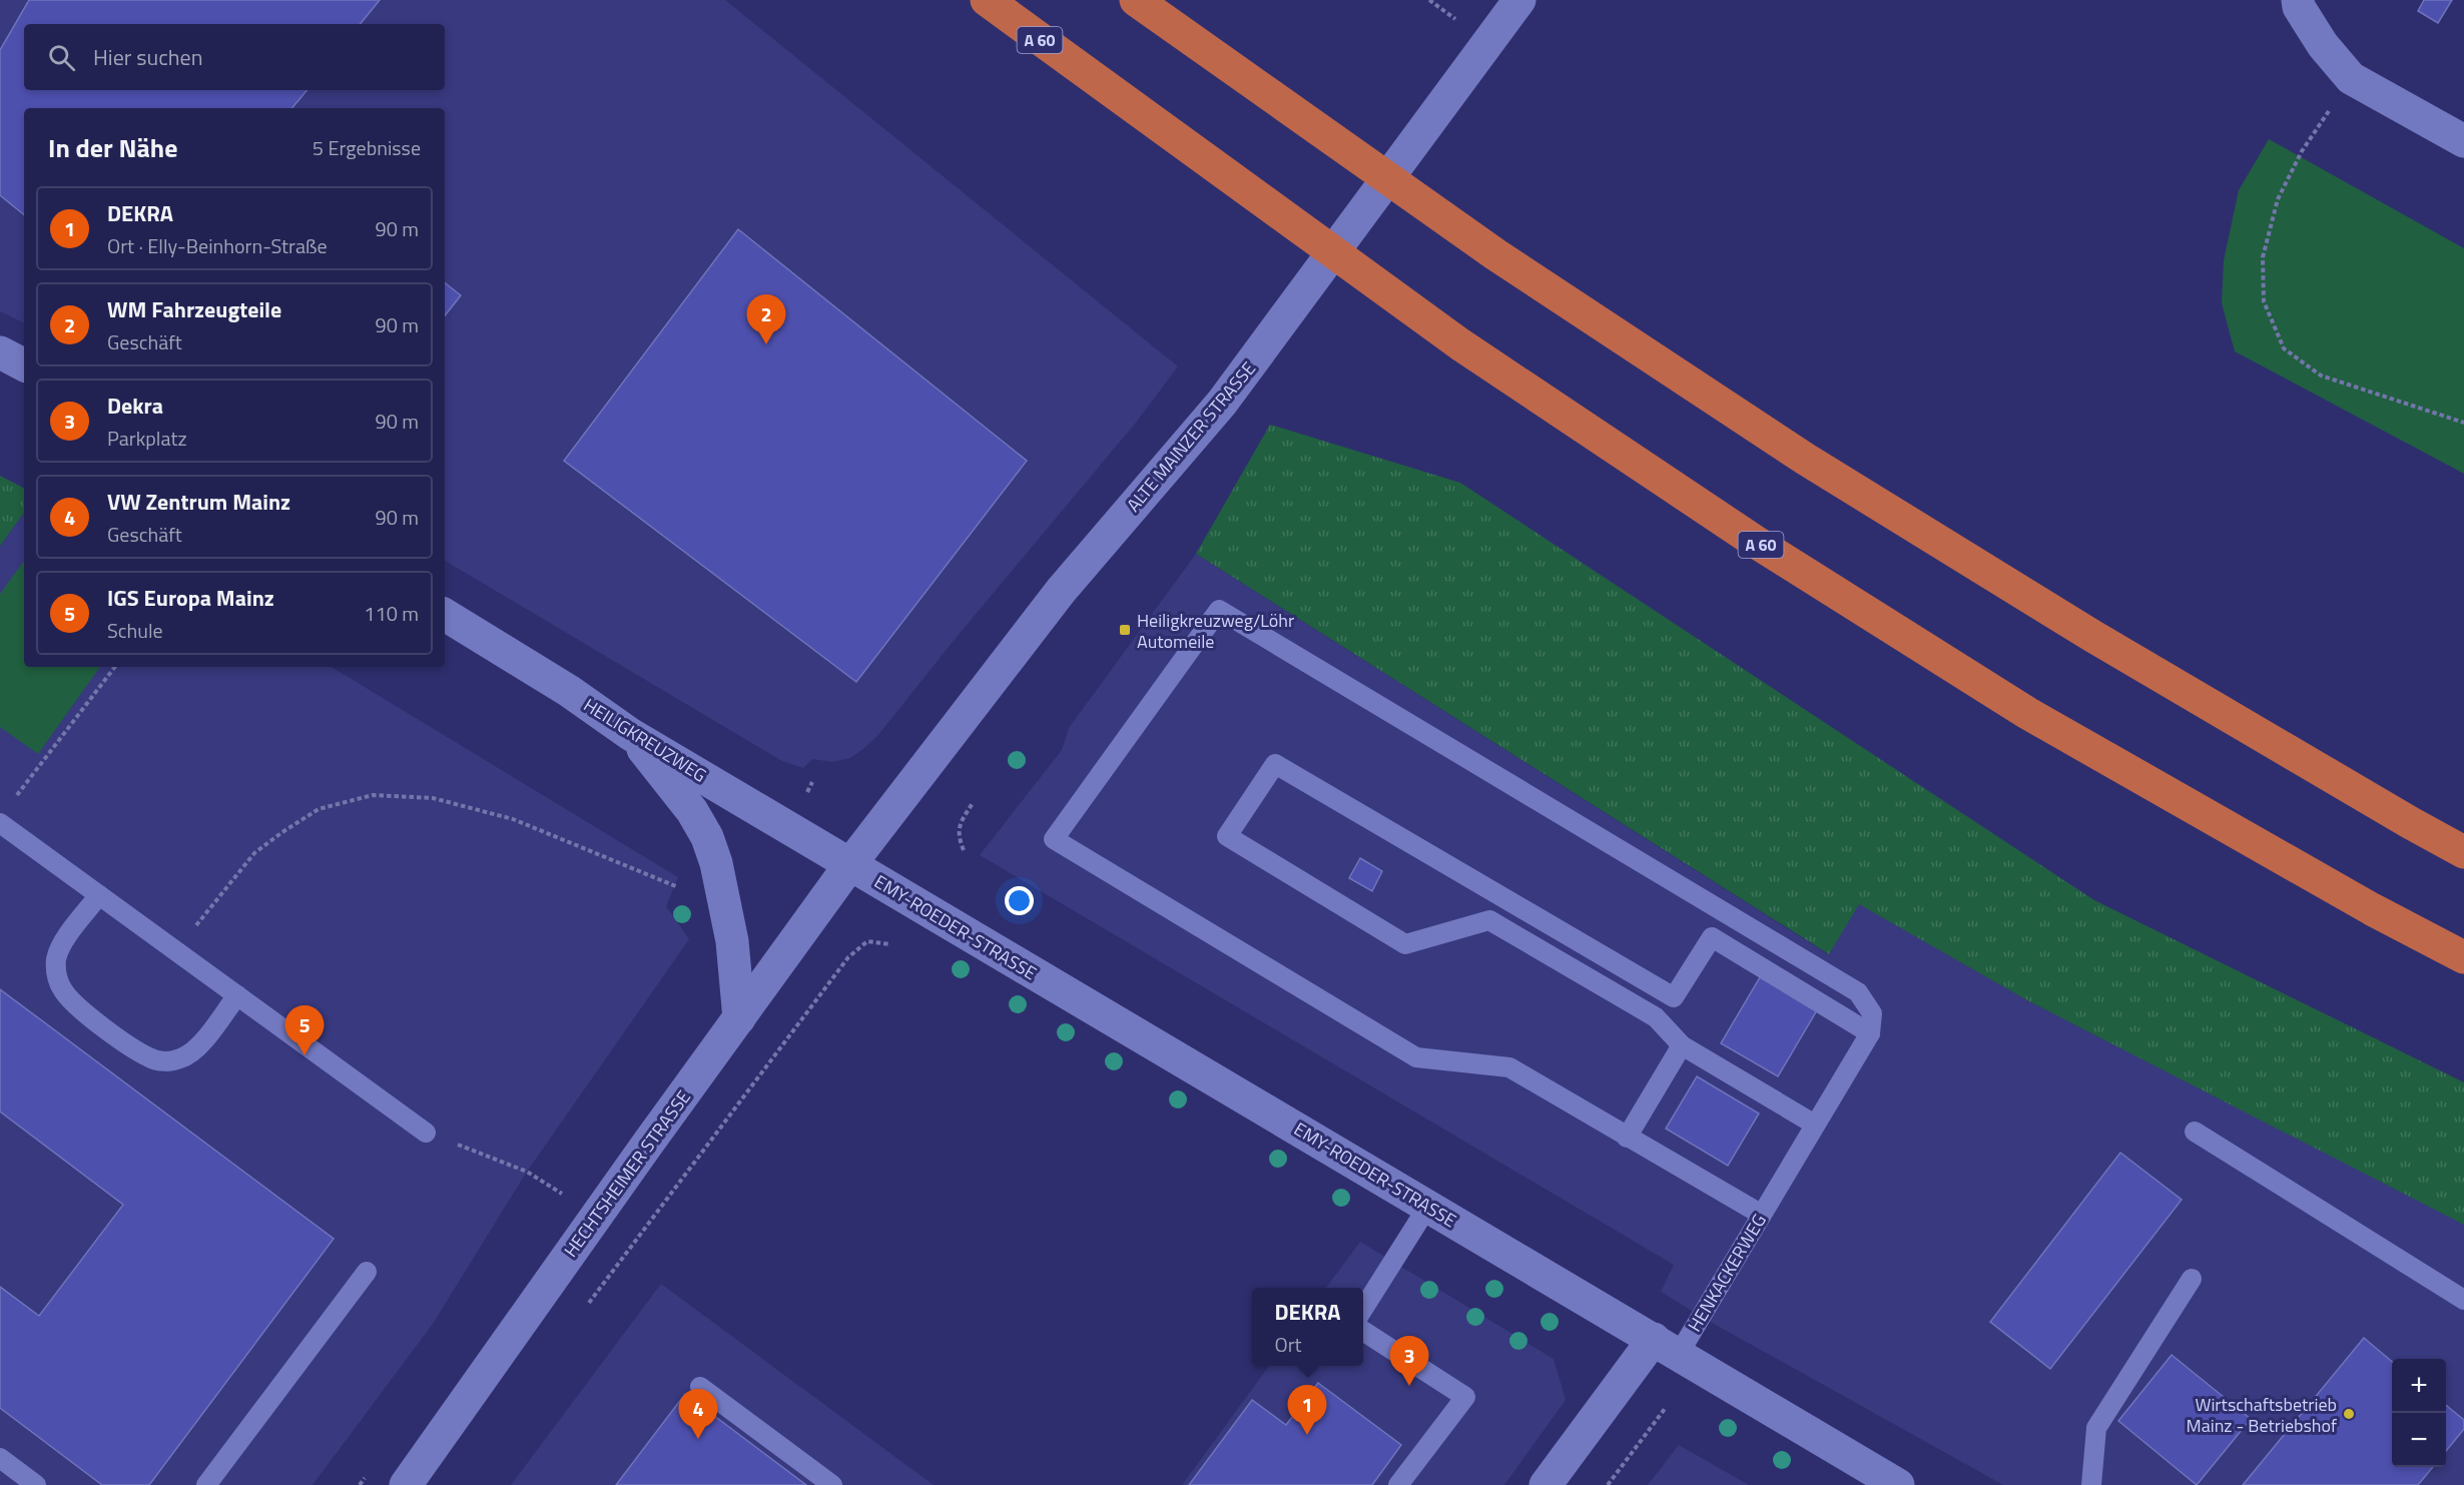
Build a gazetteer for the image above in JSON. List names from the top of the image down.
{
  "streets": {
    "highway": ["A 60"],
    "street": [
      "ALTE MAINZER STRASSE",
      "HEILIGKREUZWEG",
      "EMY-ROEDER-STRASSE",
      "HECHTSHEIMER STRASSE"
    ],
    "lane": ["HENKACKERWEG"]
  },
  "crossings": [
    ["ALTE MAINZER STRASSE", "HEILIGKREUZWEG"],
    ["ALTE MAINZER STRASSE", "EMY-ROEDER-STRASSE"],
    ["ALTE MAINZER STRASSE", "HECHTSHEIMER STRASSE"],
    ["HEILIGKREUZWEG", "EMY-ROEDER-STRASSE"],
    ["HEILIGKREUZWEG", "HECHTSHEIMER STRASSE"],
    ["EMY-ROEDER-STRASSE", "HECHTSHEIMER STRASSE"],
    ["EMY-ROEDER-STRASSE", "HENKACKERWEG"]
  ],
  "places": {
    "transit": ["Heiligkreuzweg/Löhr Automeile"],
    "other": ["Wirtschaftsbetrieb Mainz - Betriebshof"]
  },
  "page": {
    "search": "Hier suchen",
    "heading": ["In der Nähe", "5 Ergebnisse"],
    "list": [
      {
        "mark": "1",
        "name": "DEKRA",
        "note": "Ort · Elly-Beinhorn-Straße",
        "value": "90 m"
      },
      {
        "mark": "2",
        "name": "WM Fahrzeugteile",
        "note": "Geschäft",
        "value": "90 m"
      },
      {
        "mark": "3",
        "name": "Dekra",
        "note": "Parkplatz",
        "value": "90 m"
      },
      {
        "mark": "4",
        "name": "VW Zentrum Mainz",
        "note": "Geschäft",
        "value": "90 m"
      },
      {
        "mark": "5",
        "name": "IGS Europa Mainz",
        "note": "Schule",
        "value": "110 m"
      }
    ],
    "pins": [
      "2",
      "5",
      "3",
      "1",
      "4"
    ],
    "popup": ["DEKRA", "Ort"],
    "map_buttons": ["+", "−"]
  }
}
